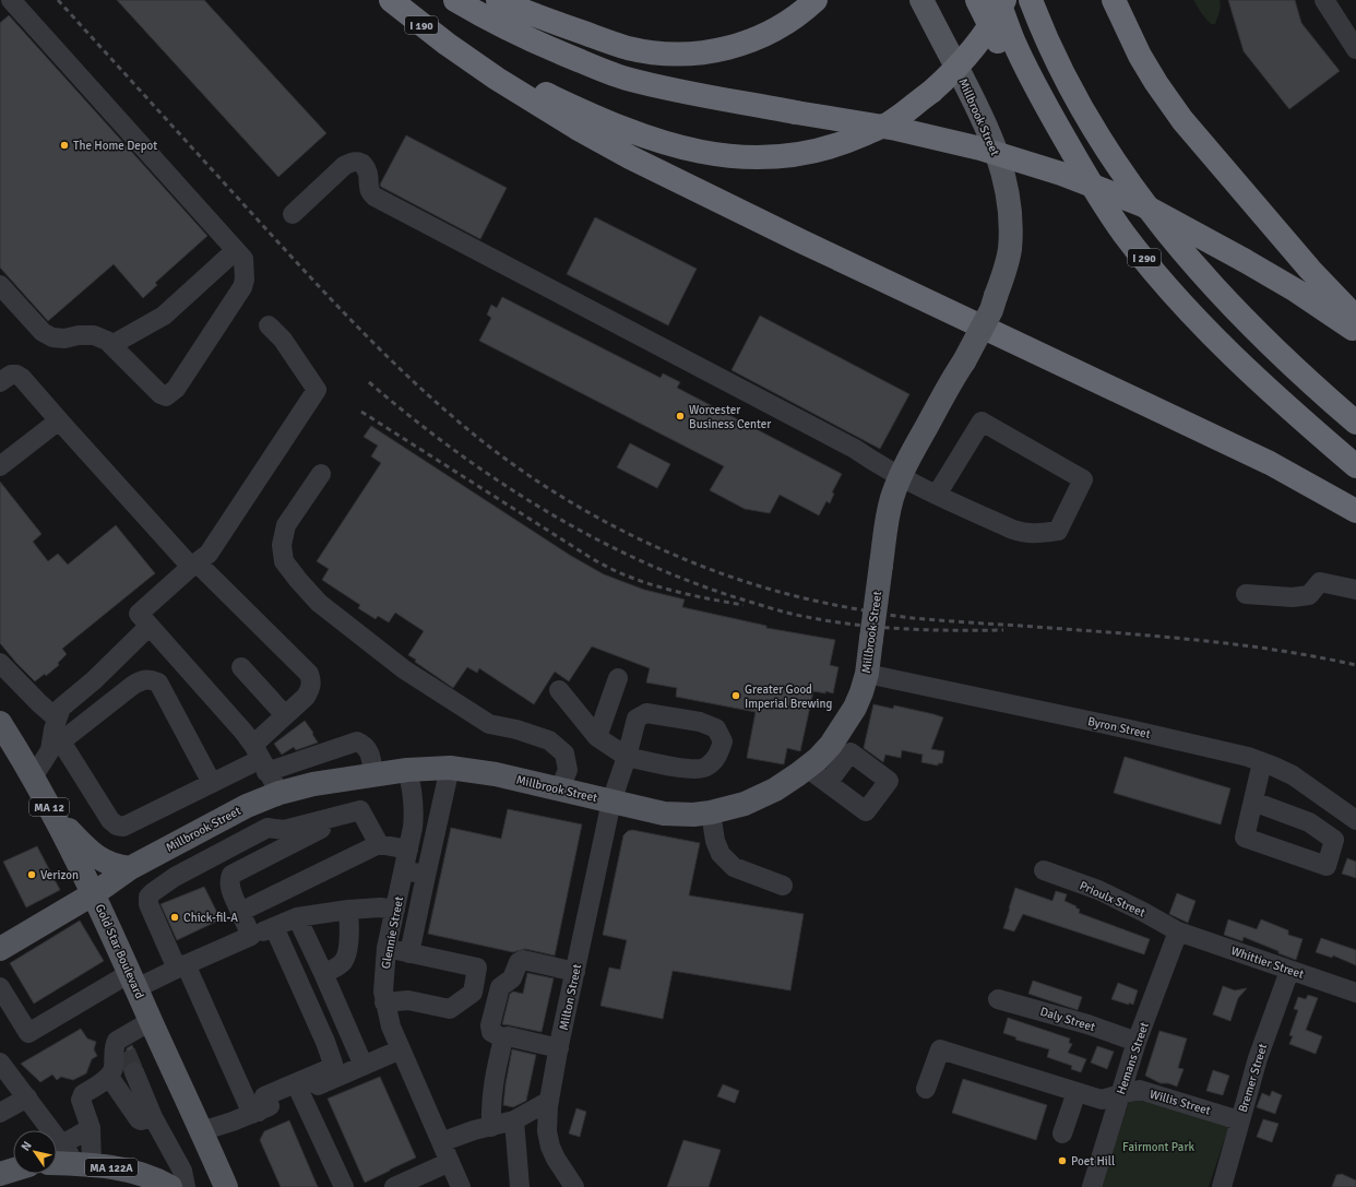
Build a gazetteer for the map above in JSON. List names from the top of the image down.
{
  "streets": {
    "highway": ["I 190", "I 290"],
    "main road": [
      "Millbrook Street",
      "MA 12",
      "Gold Star Boulevard",
      "MA 122A"
    ],
    "street": [
      "Byron Street",
      "Prioulx Street",
      "Glennie Street",
      "Whittier Street",
      "Milton Street",
      "Daly Street",
      "Hemans Street",
      "Bremer Street",
      "Willis Street"
    ]
  },
  "crossings": [
    ["Millbrook Street", "Byron Street"],
    ["Millbrook Street", "Glennie Street"],
    ["Millbrook Street", "Gold Star Boulevard"],
    ["Millbrook Street", "Milton Street"],
    ["Prioulx Street", "Whittier Street"],
    ["Prioulx Street", "Hemans Street"],
    ["Whittier Street", "Hemans Street"],
    ["Whittier Street", "Bremer Street"],
    ["Daly Street", "Hemans Street"],
    ["Hemans Street", "Willis Street"],
    ["Bremer Street", "Willis Street"]
  ],
  "parks": ["Fairmont Park"],
  "places": [
    "The Home Depot",
    "Worcester Business Center",
    "Greater Good Imperial Brewing",
    "Verizon",
    "Chick-fil-A",
    "Poet Hill"
  ],
  "north": "top left"
}
